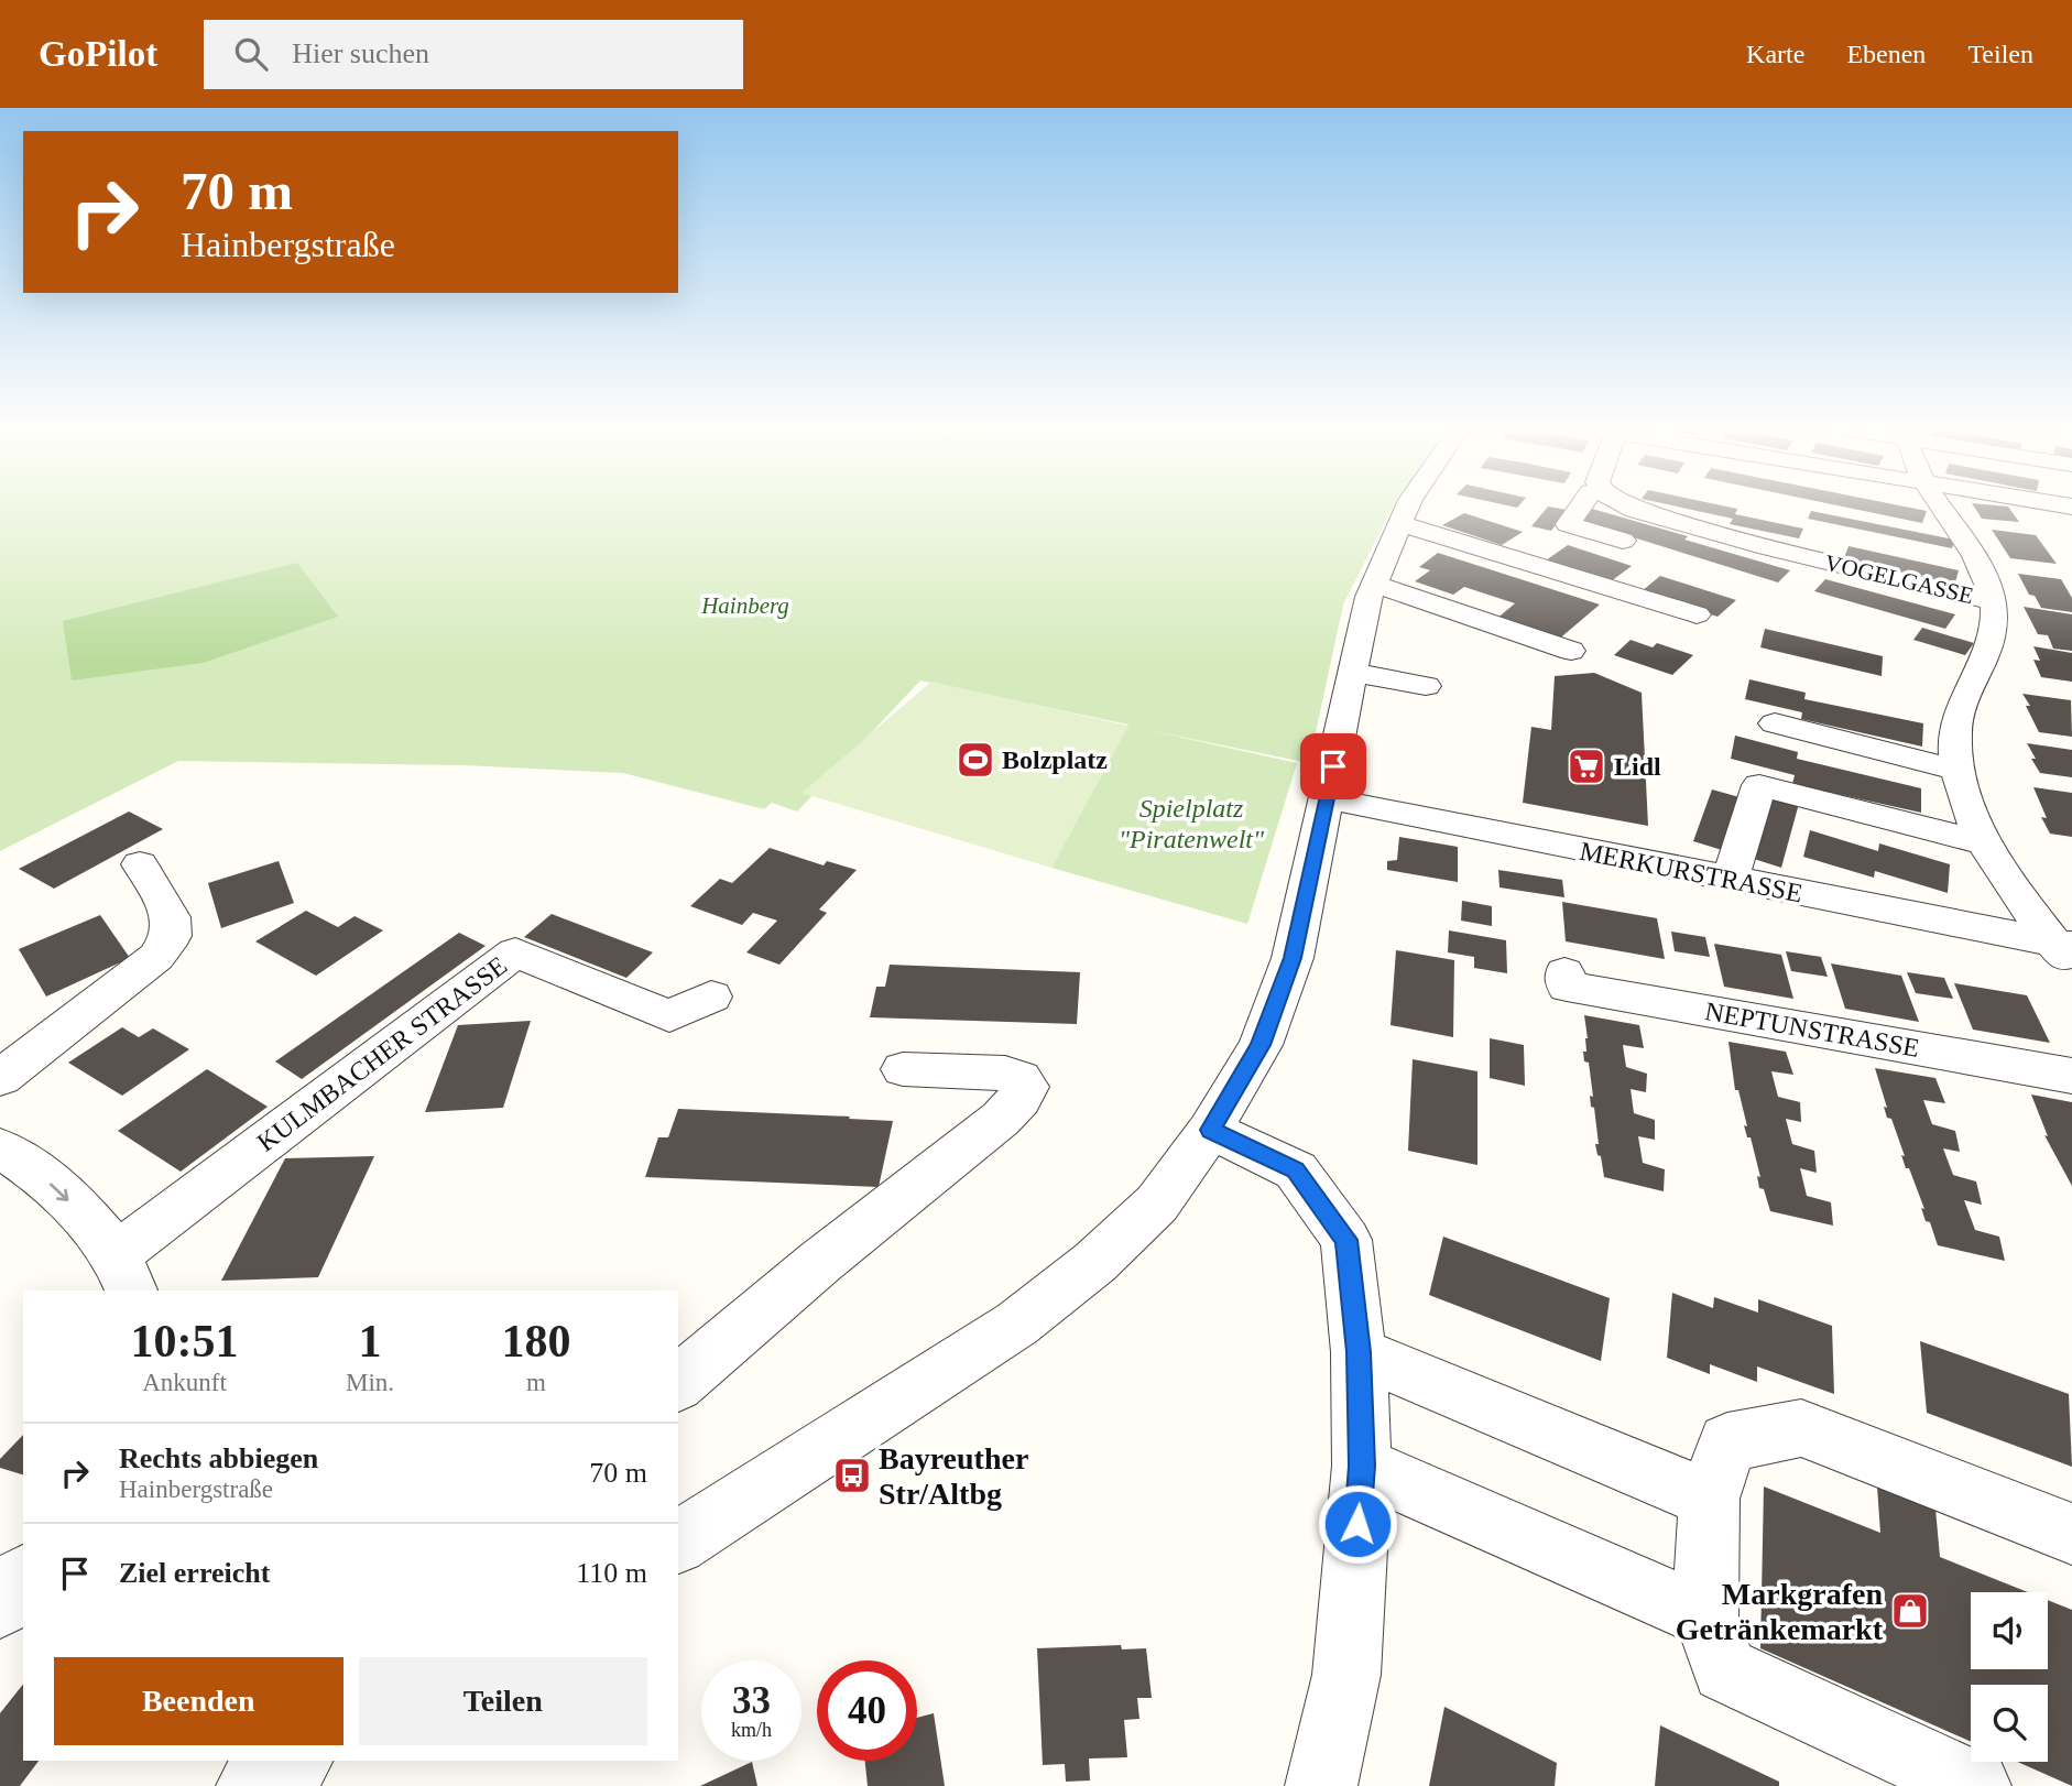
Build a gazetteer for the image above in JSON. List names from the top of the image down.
{
  "streets": {
    "street": [
      "VOGELGASSE",
      "MERKURSTRASSE",
      "NEPTUNSTRASSE",
      "KULMBACHER STRASSE"
    ]
  },
  "parks": ["Hainberg", "Spielplatz \"Piratenwelt\""],
  "places": {
    "sports": ["Bolzplatz"],
    "supermarket": ["Lidl"],
    "bus stop": ["Bayreuther Str/Altbg"],
    "shop": ["Markgrafen Getränkemarkt"]
  },
  "page": {
    "header": "GoPilot",
    "search": "Hier suchen",
    "nav": ["Karte", "Ebenen", "Teilen"],
    "turn": ["70 m", "Hainbergstraße"],
    "eta": [
      "10:51",
      "Ankunft",
      "1",
      "Min.",
      "180",
      "m"
    ],
    "list": [
      {
        "name": "Rechts abbiegen",
        "note": "Hainbergstraße",
        "value": "70 m"
      },
      {
        "name": "Ziel erreicht",
        "value": "110 m"
      }
    ],
    "buttons": ["Beenden", "Teilen"],
    "speed": "33 km/h",
    "limit": "40"
  }
}
